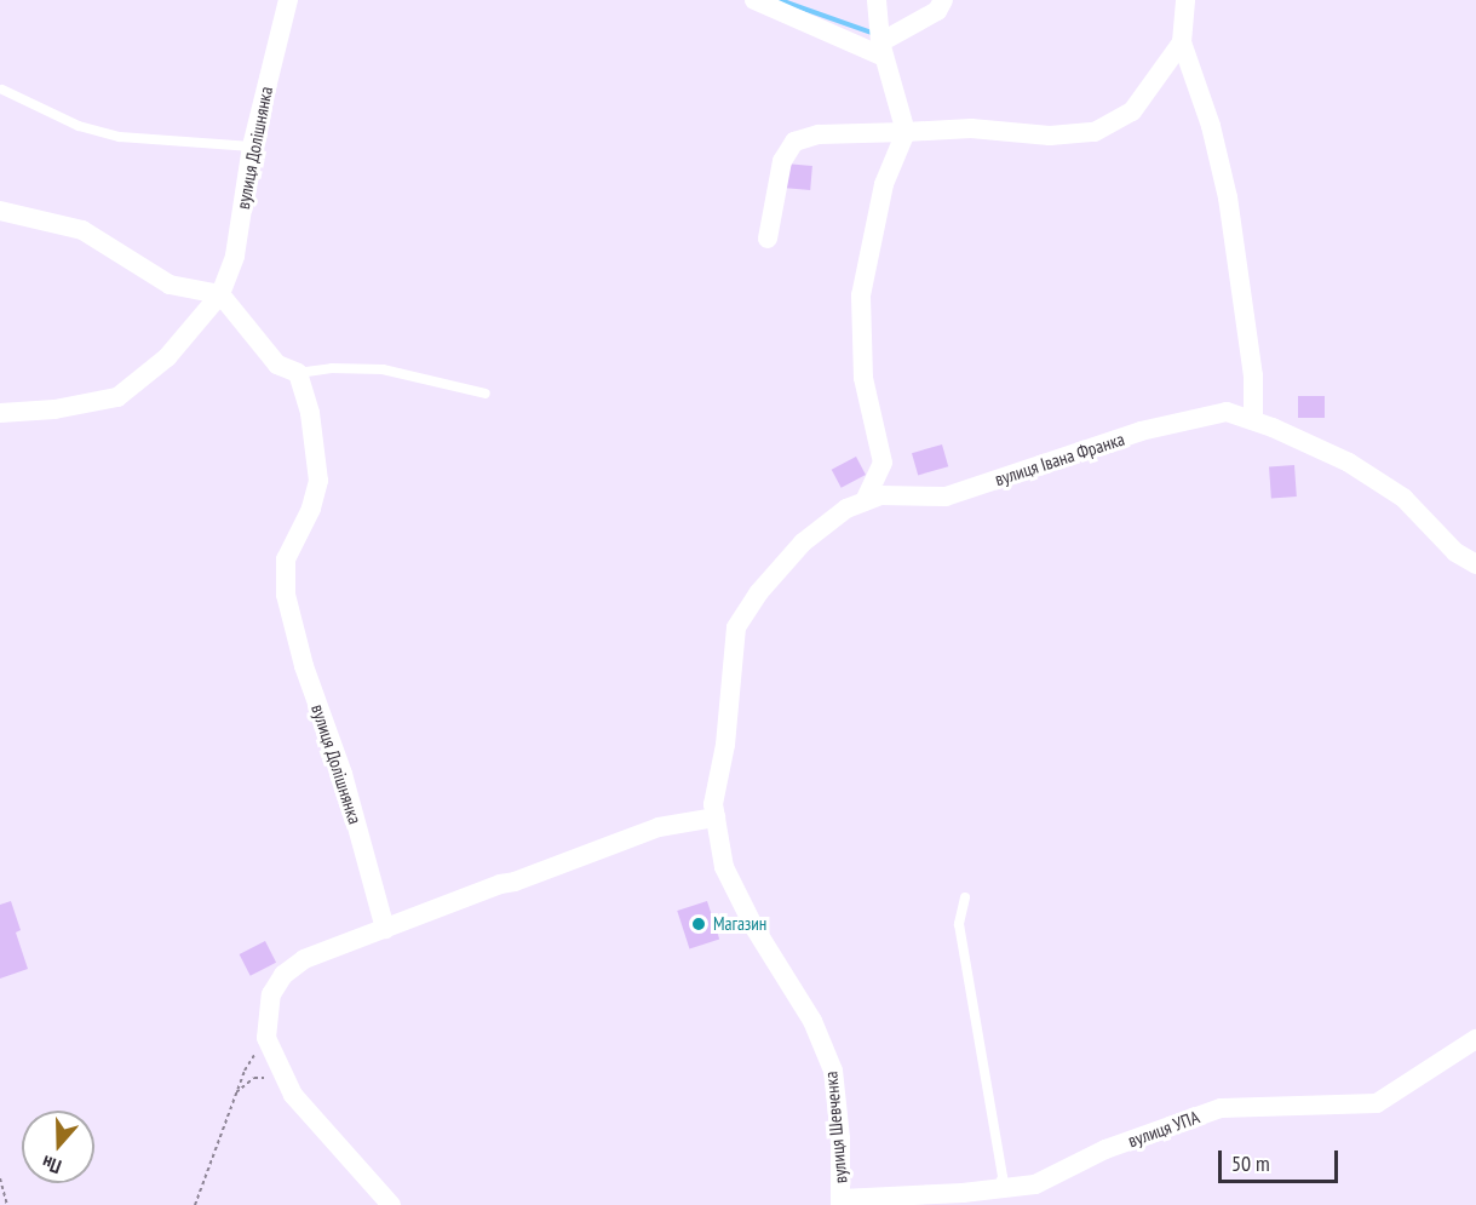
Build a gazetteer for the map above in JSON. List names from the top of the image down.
{
  "streets": {
    "street": [
      "вулиця Долішнянка",
      "вулиця Івана Франка",
      "вулиця Шевченка",
      "вулиця УПА"
    ]
  },
  "crossings": [
    ["вулиця Івана Франка", "вулиця Шевченка"],
    ["вулиця Шевченка", "вулиця УПА"]
  ],
  "places": ["Магазин"],
  "scale_bar": "50 m",
  "north": "bottom"
}
